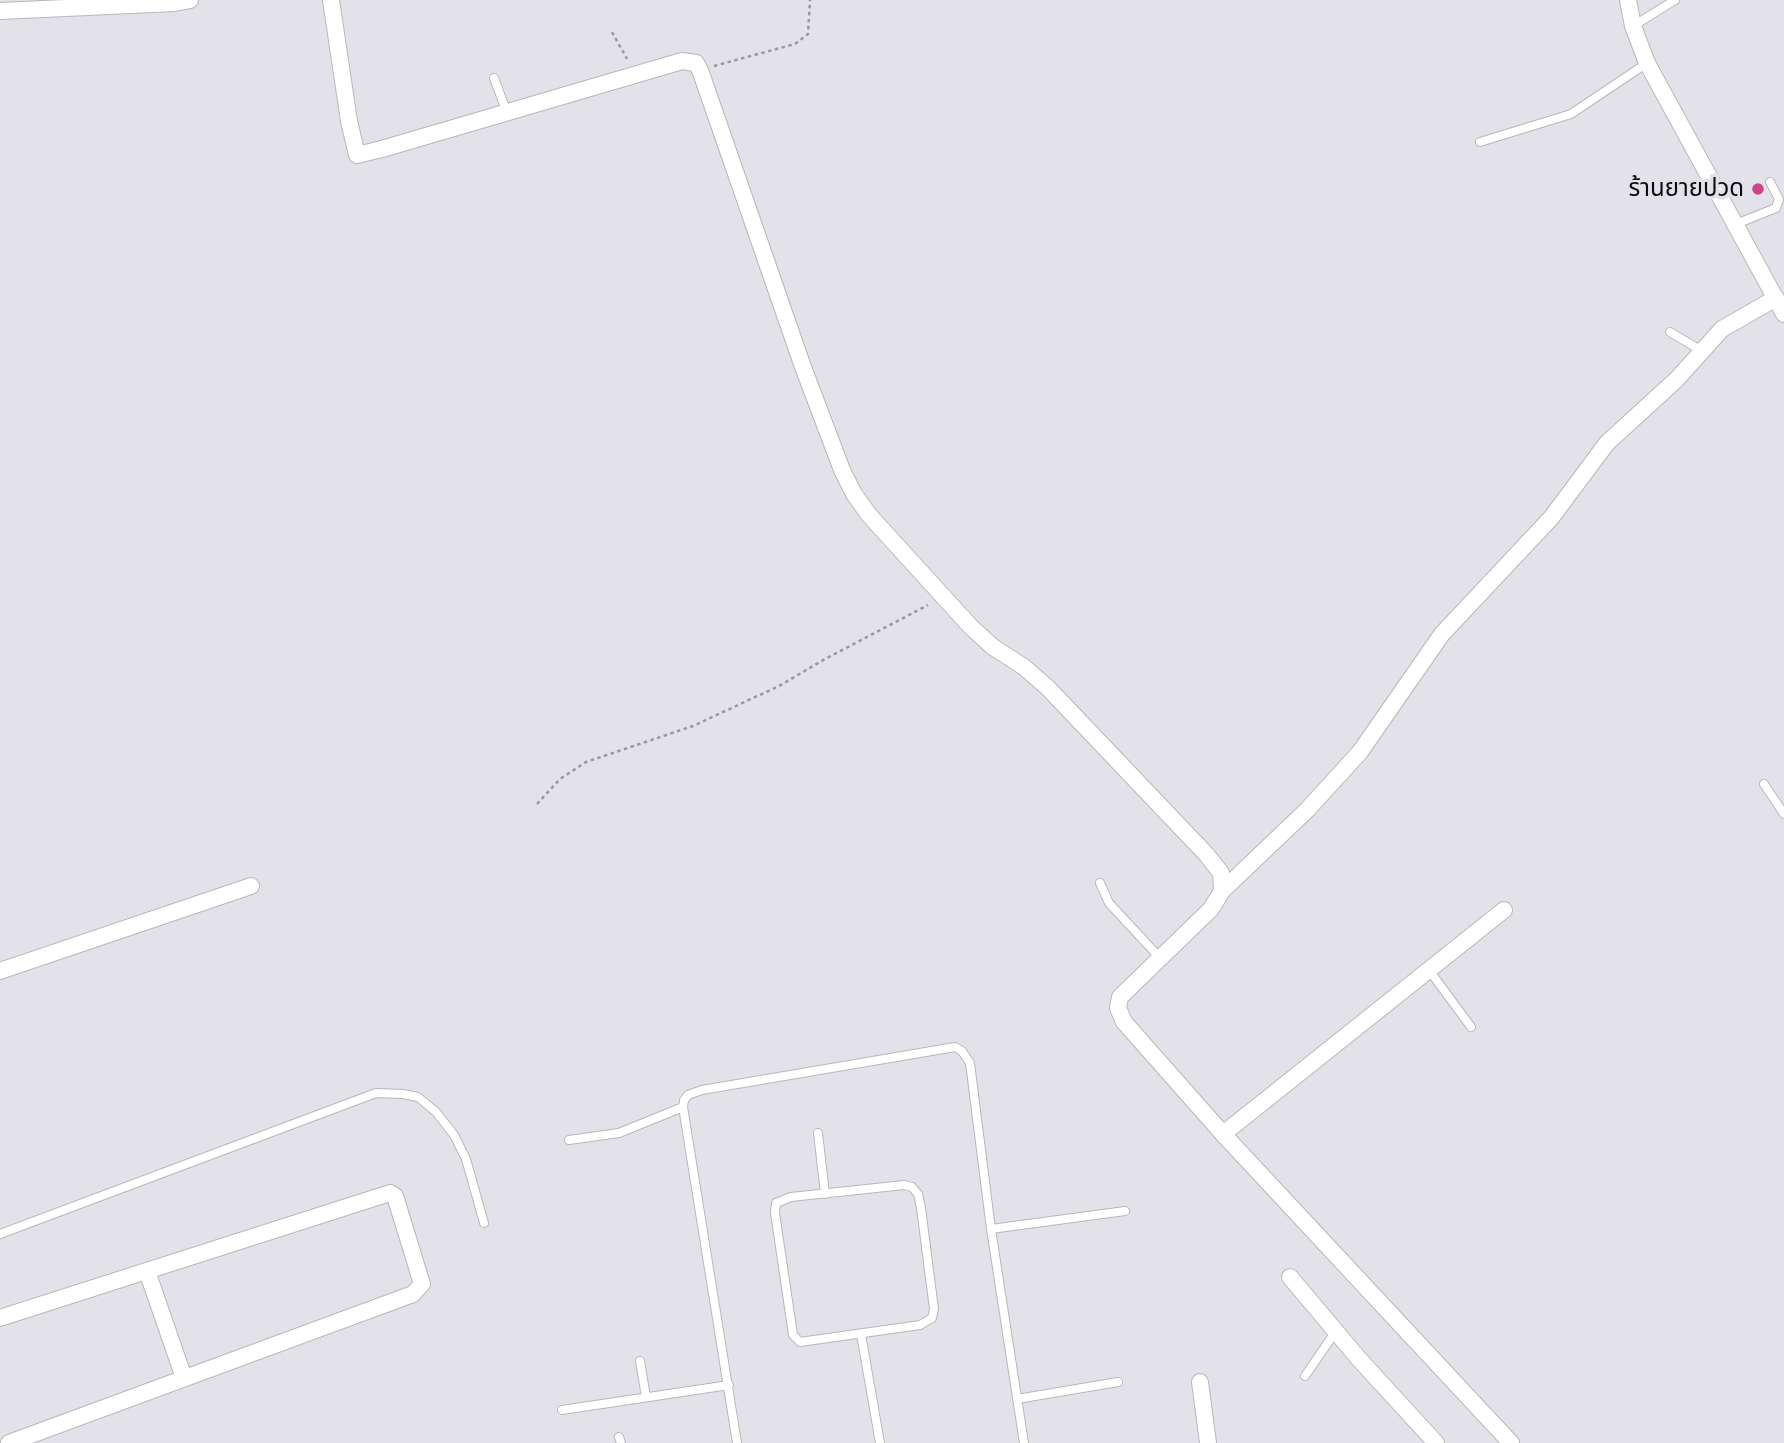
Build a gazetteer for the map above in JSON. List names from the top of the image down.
{
  "places": ["ร้านยายปวด"]
}
